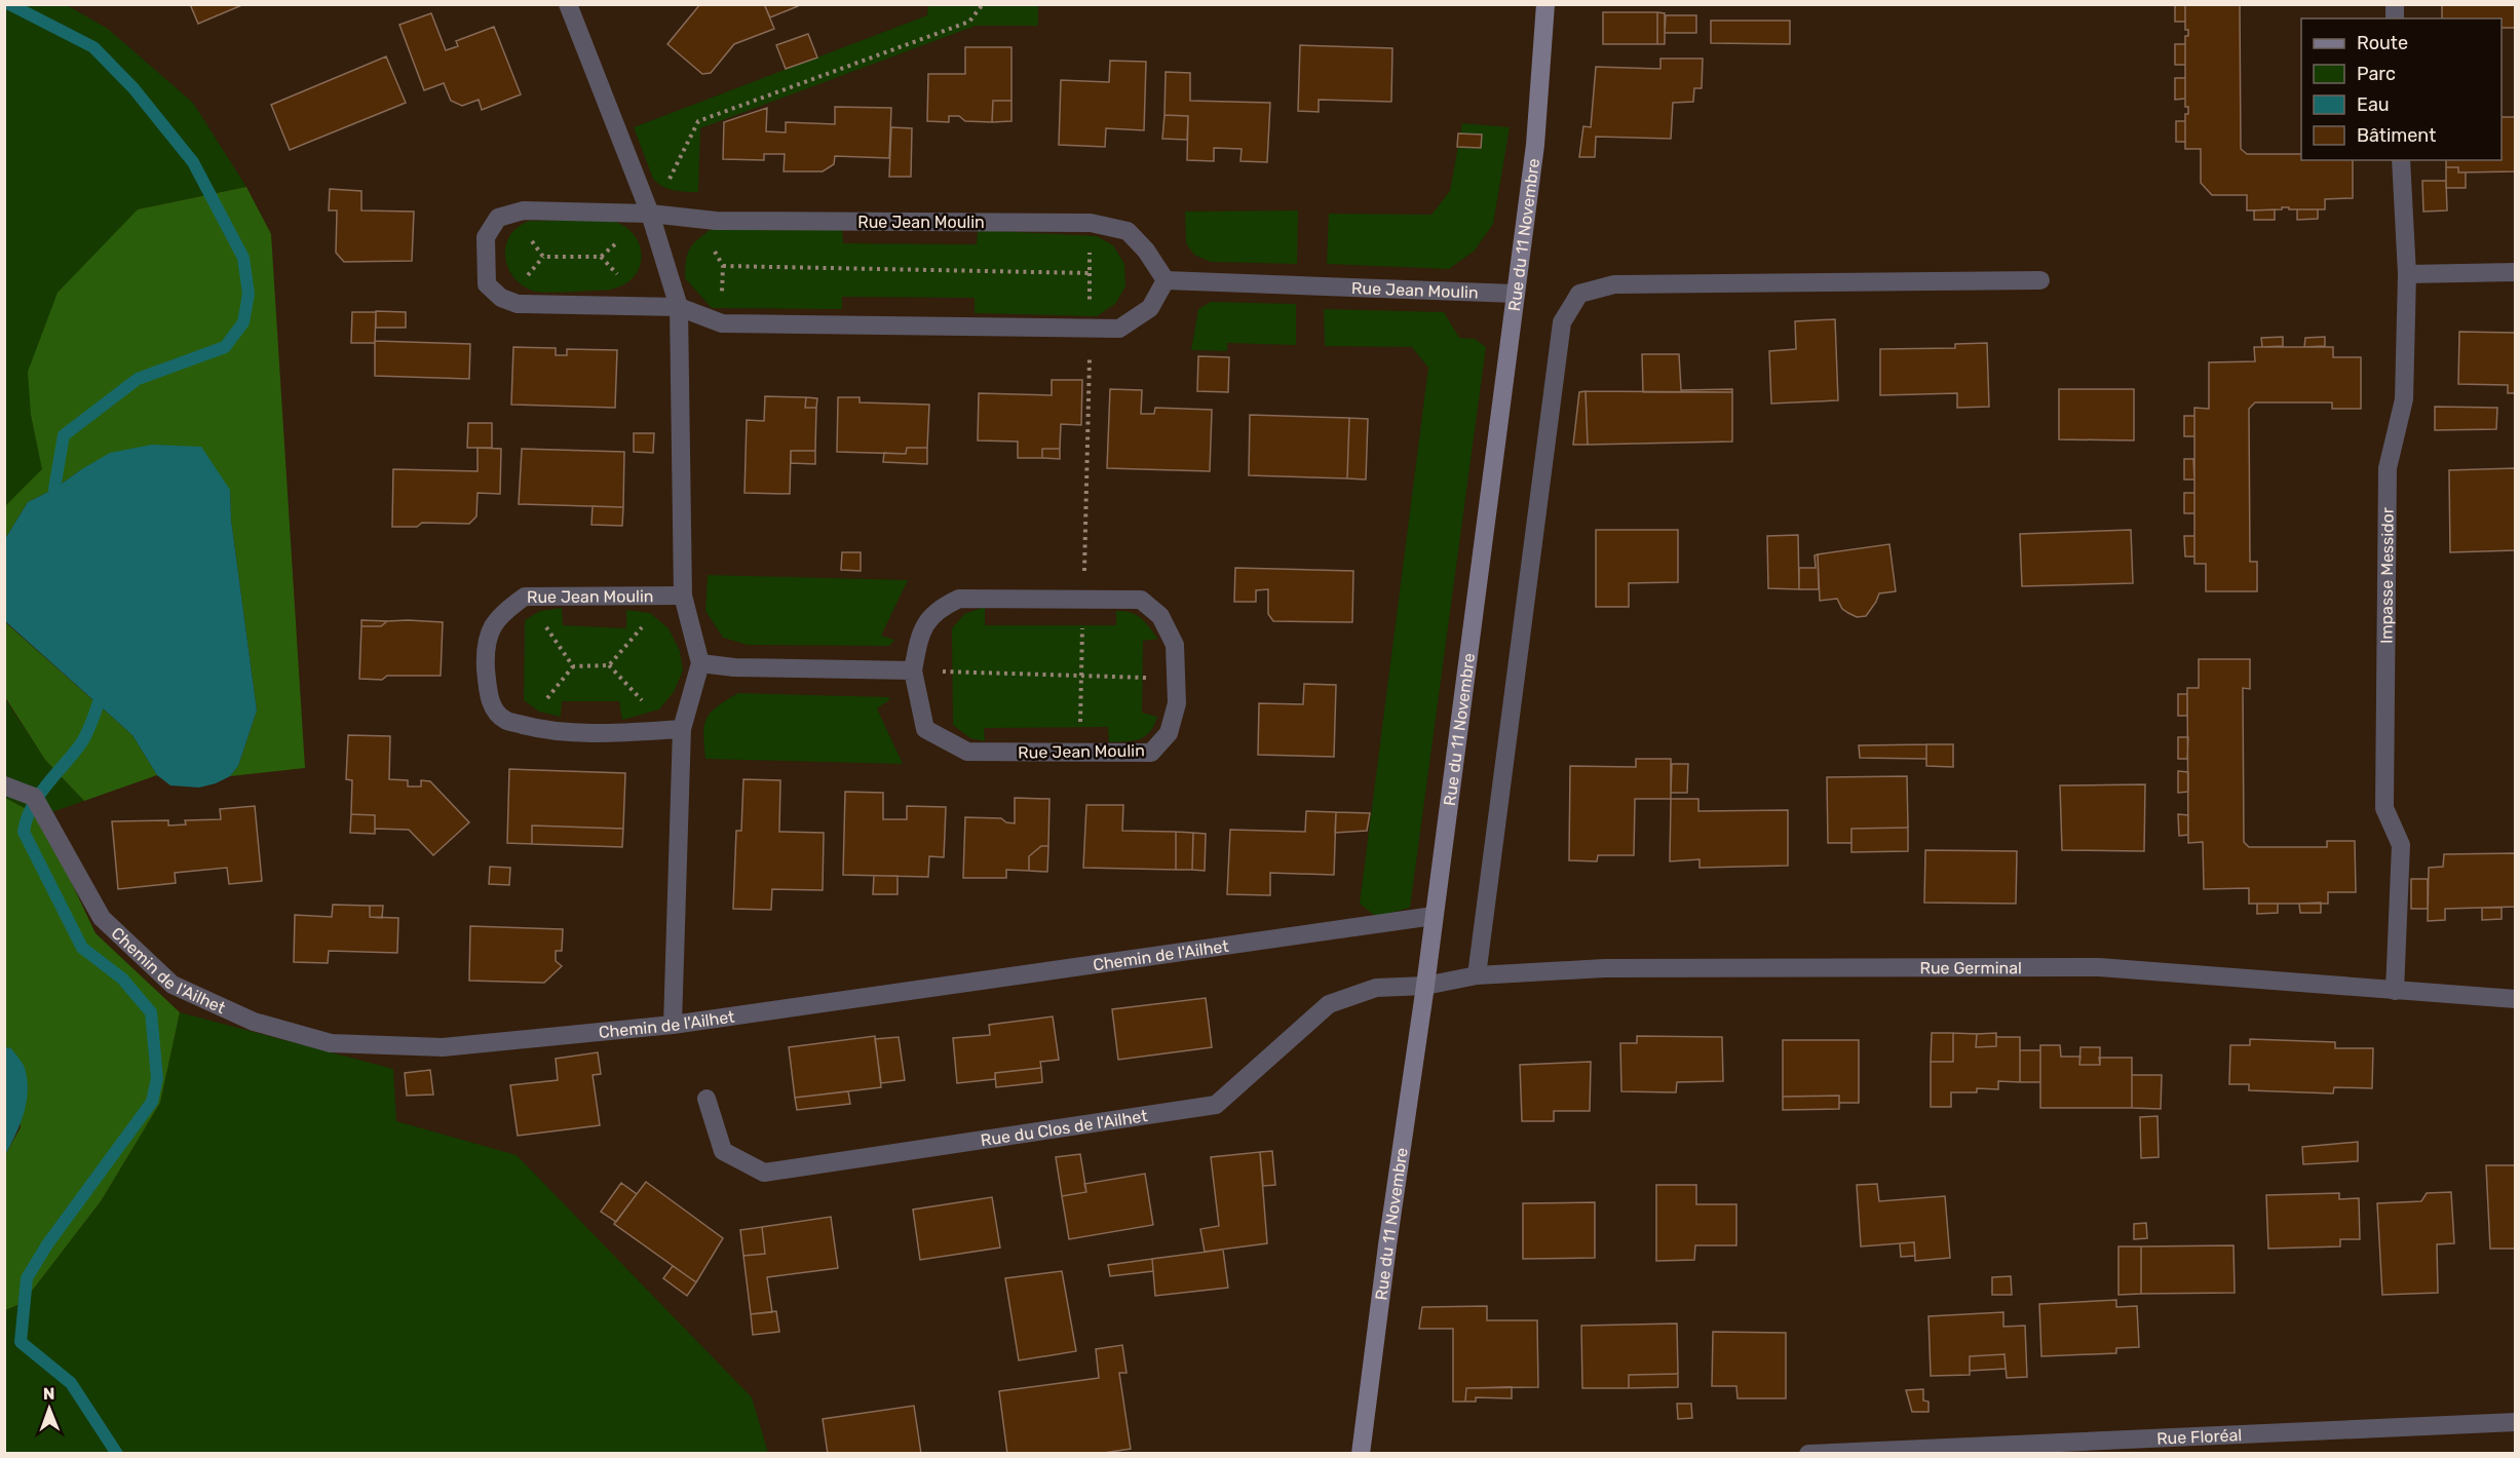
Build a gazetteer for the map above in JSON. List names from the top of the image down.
{
  "streets": {
    "street": [
      "Rue Jean Moulin",
      "Rue du 11 Novembre",
      "Impasse Messidor",
      "Chemin de l'Ailhet",
      "Rue Germinal",
      "Rue du Clos de l'Ailhet",
      "Rue Floréal"
    ]
  },
  "crossings": [
    ["Rue Jean Moulin", "Rue du 11 Novembre"],
    ["Rue du 11 Novembre", "Chemin de l'Ailhet"],
    ["Rue du 11 Novembre", "Rue Germinal"],
    ["Rue du 11 Novembre", "Rue du Clos de l'Ailhet"],
    ["Impasse Messidor", "Rue Germinal"],
    ["Rue Germinal", "Rue du Clos de l'Ailhet"]
  ],
  "legend": [
    "Route",
    "Parc",
    "Eau",
    "Bâtiment"
  ],
  "north": "top"
}
